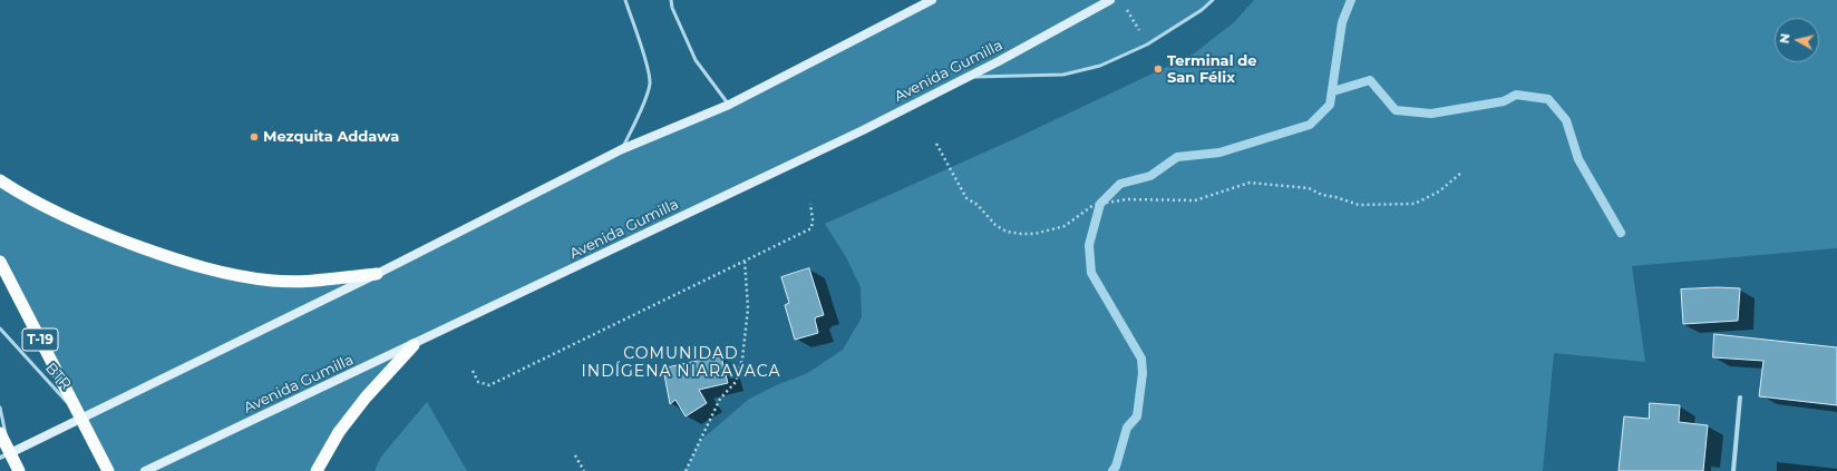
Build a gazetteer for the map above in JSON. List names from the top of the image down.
{
  "streets": {
    "highway": ["T-19"],
    "main road": ["Avenida Gumilla"],
    "lane": ["BTR"]
  },
  "crossings": [
    ["T-19", "BTR"]
  ],
  "districts": ["COMUNIDAD INDÍGENA NIARAVACA"],
  "places": ["Terminal de San Félix", "Mezquita Addawa"],
  "north": "left"
}
